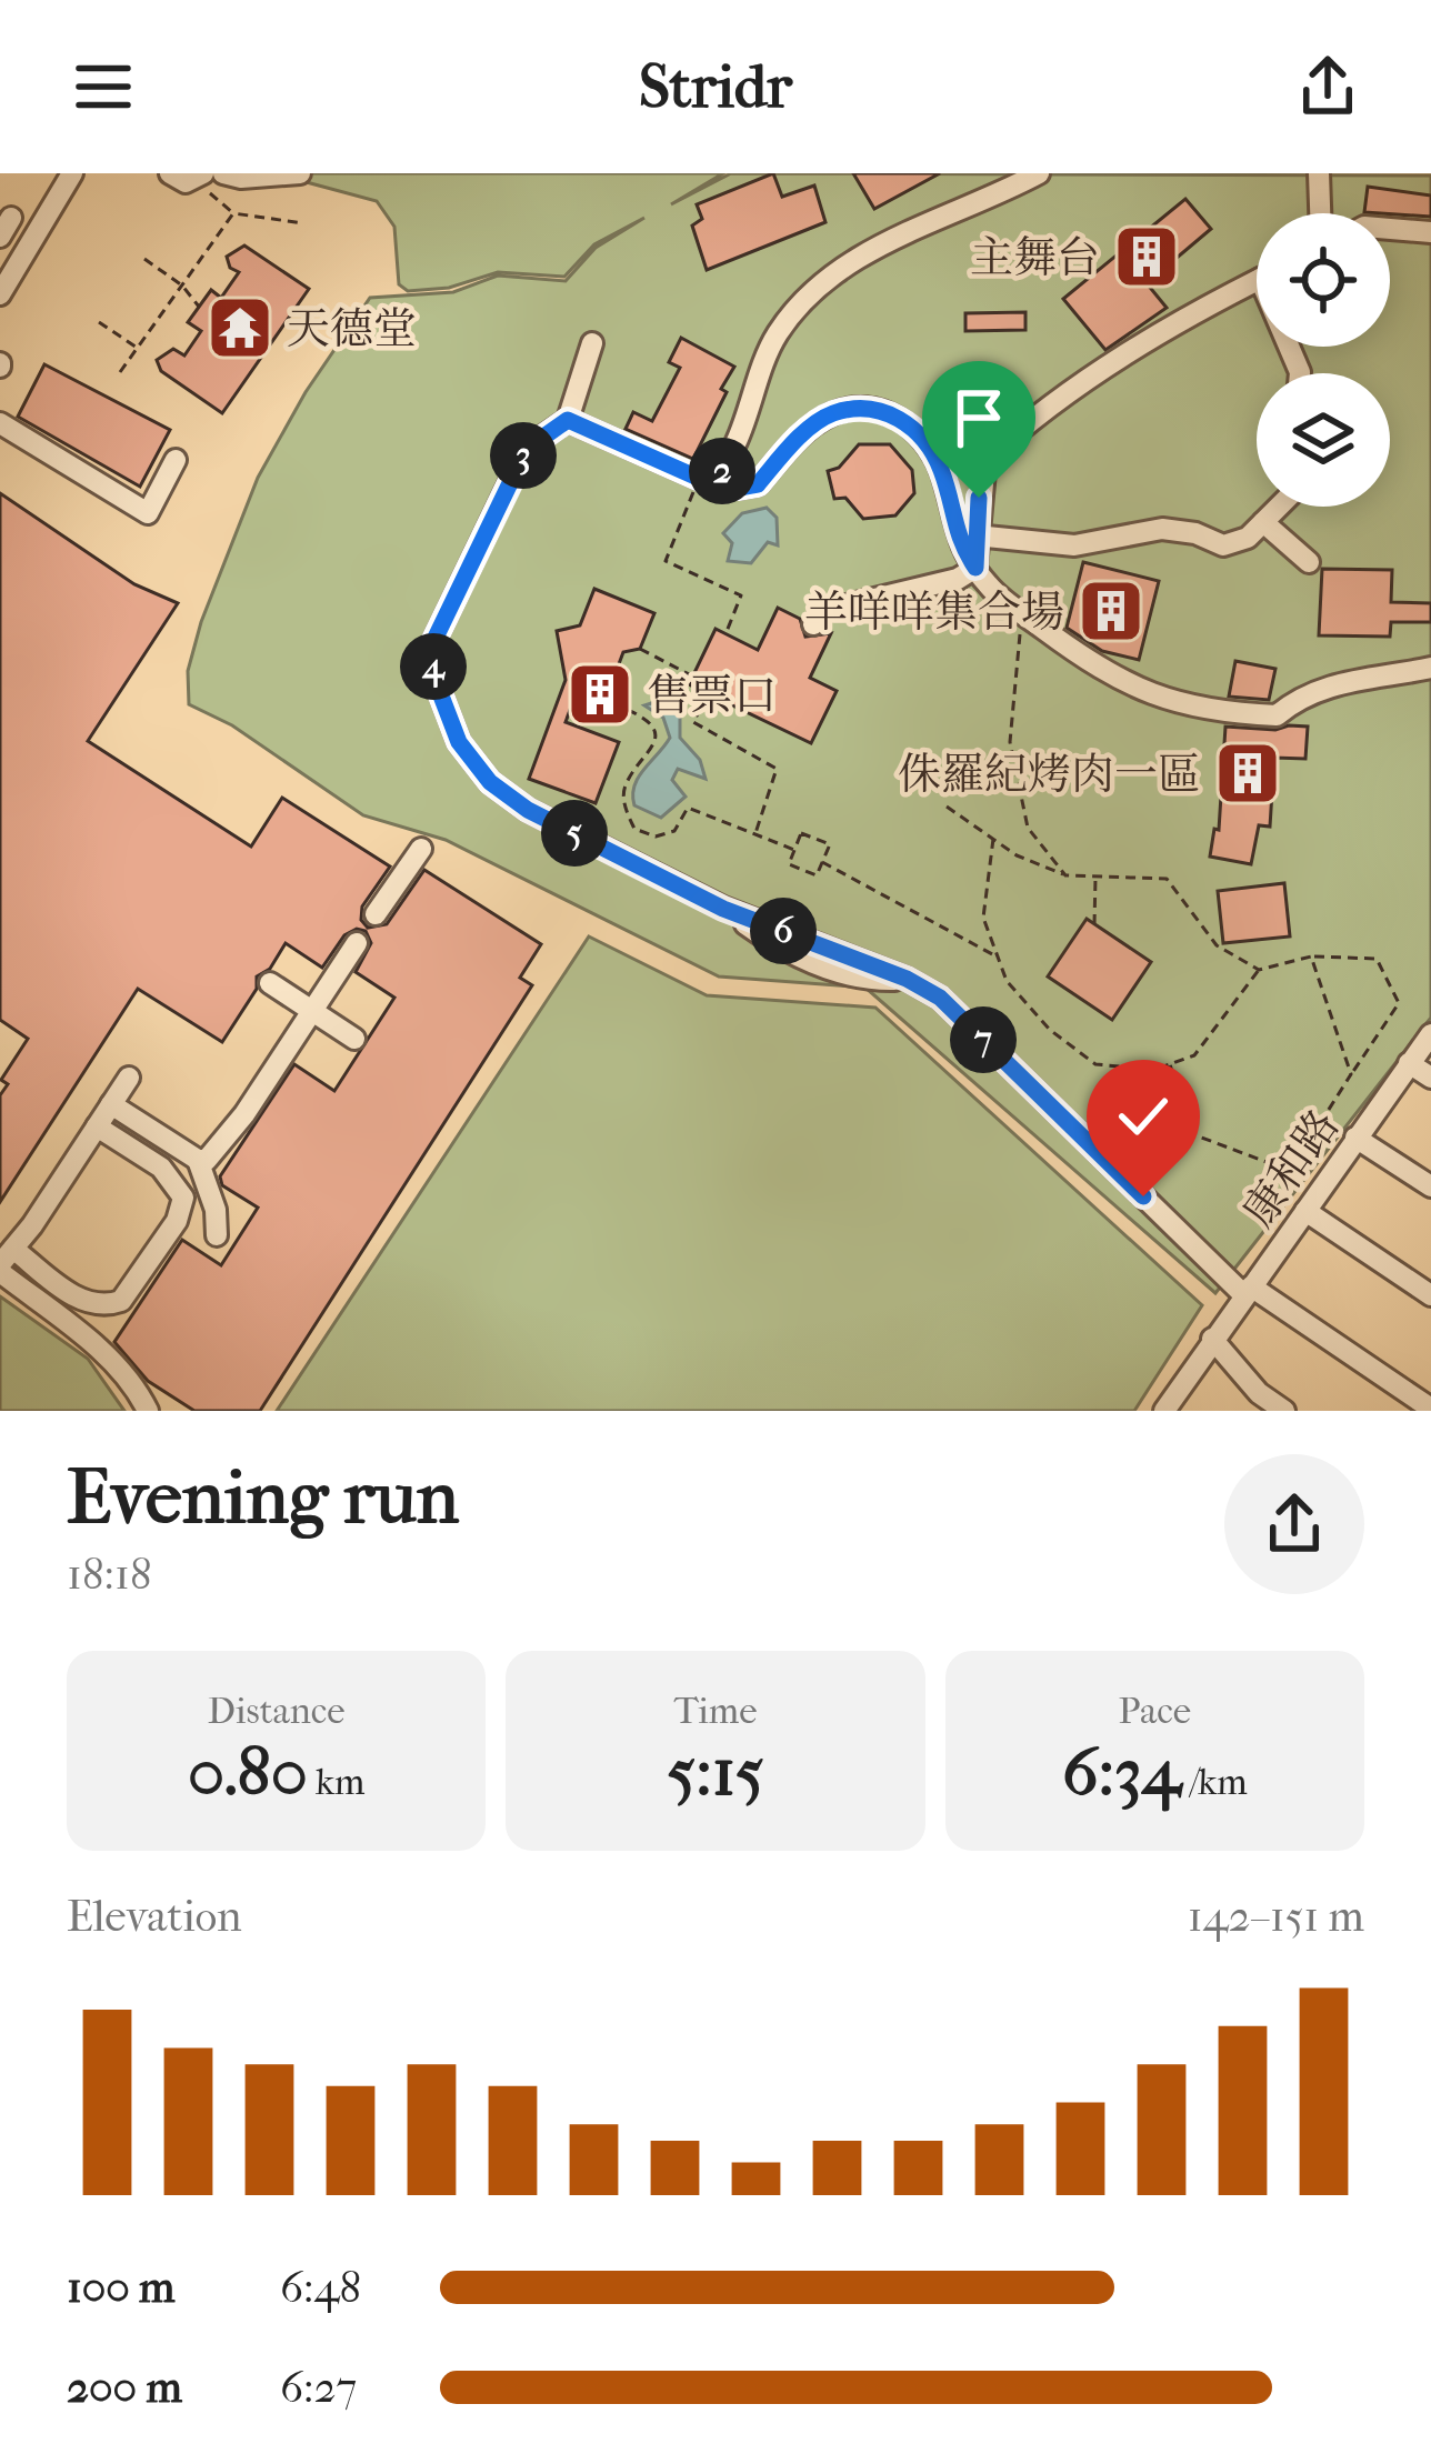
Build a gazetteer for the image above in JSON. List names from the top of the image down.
{
  "streets": {
    "street": ["康和路"]
  },
  "places": {
    "building": [
      "主舞台",
      "羊咩咩集合場",
      "售票口",
      "侏羅紀烤肉一區"
    ],
    "temple": ["天德堂"]
  },
  "page": {
    "header": "Stridr",
    "pins": [
      "3",
      "2",
      "4",
      "5",
      "6",
      "7"
    ],
    "heading": ["Evening run", "18:18"],
    "stats": [
      ["Distance", "0.80 km"],
      ["Time", "5:15"],
      ["Pace", "6:34 /km"]
    ],
    "chart": ["Elevation", "142–151 m"],
    "list": [
      {
        "name": "100 m",
        "note": "6:48"
      },
      {
        "name": "200 m",
        "note": "6:27"
      }
    ]
  }
}
